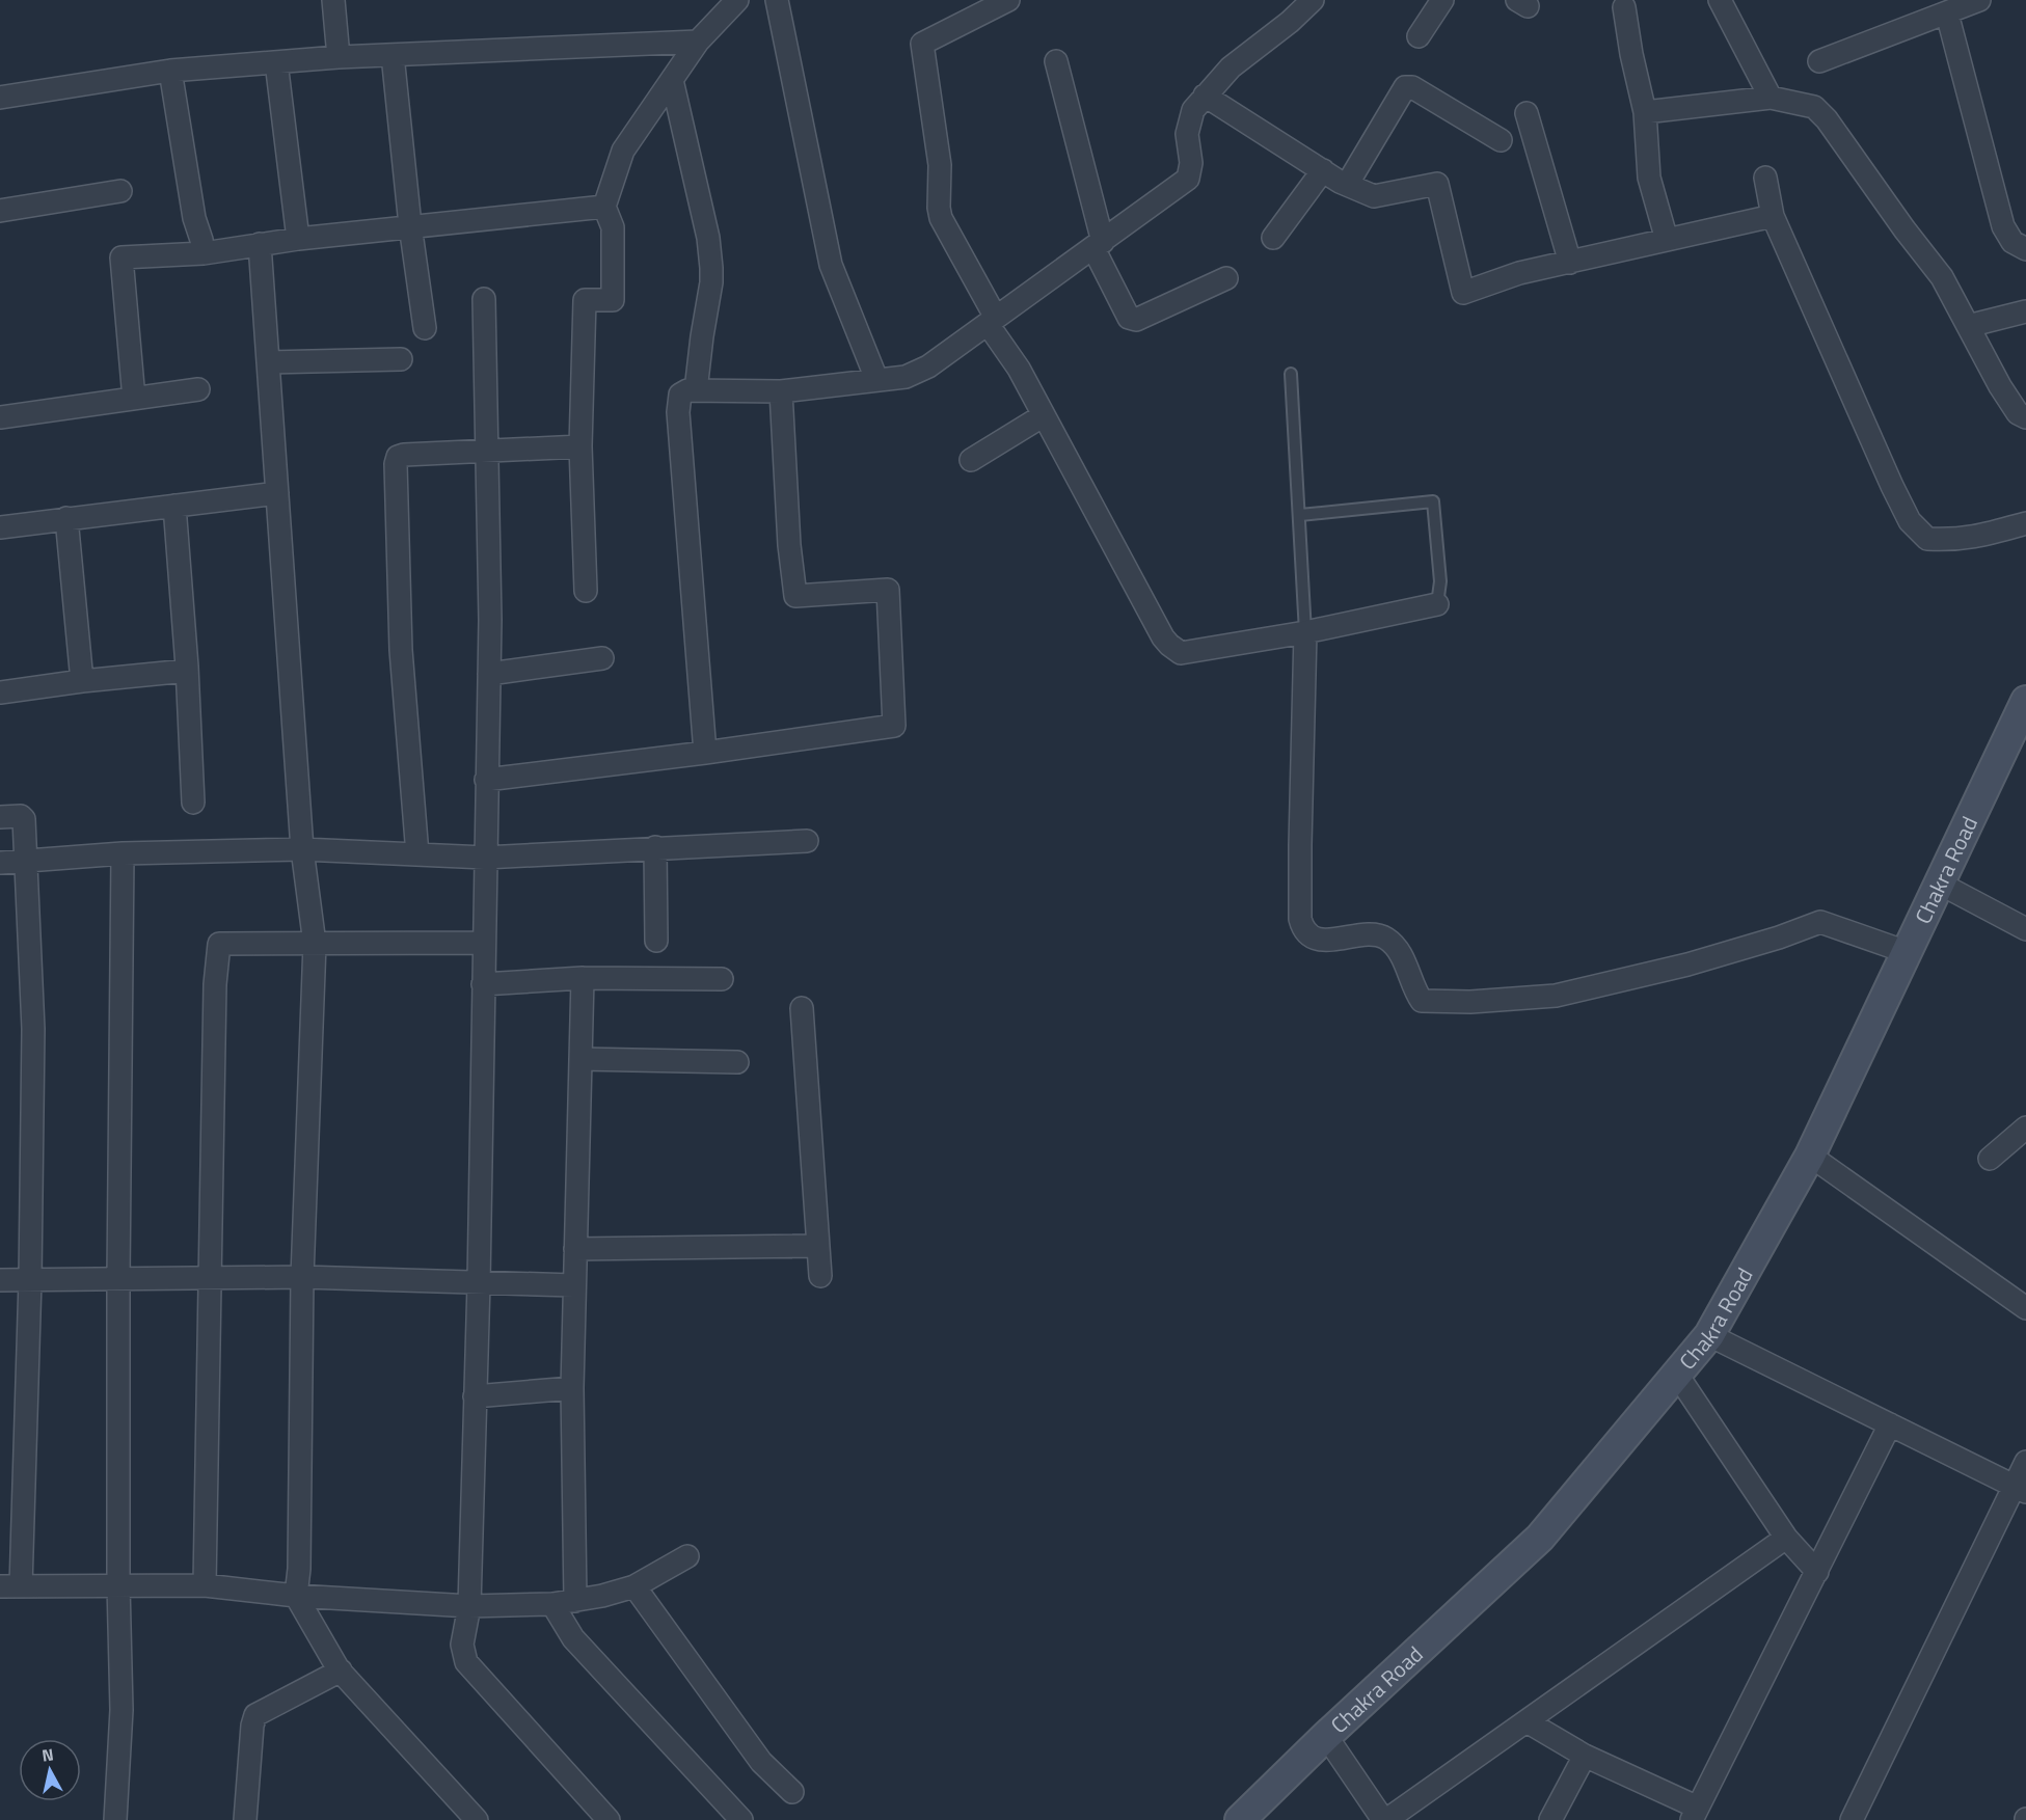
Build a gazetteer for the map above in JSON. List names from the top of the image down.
{
  "streets": {
    "main road": ["Chakra Road"]
  },
  "north": "top"
}
